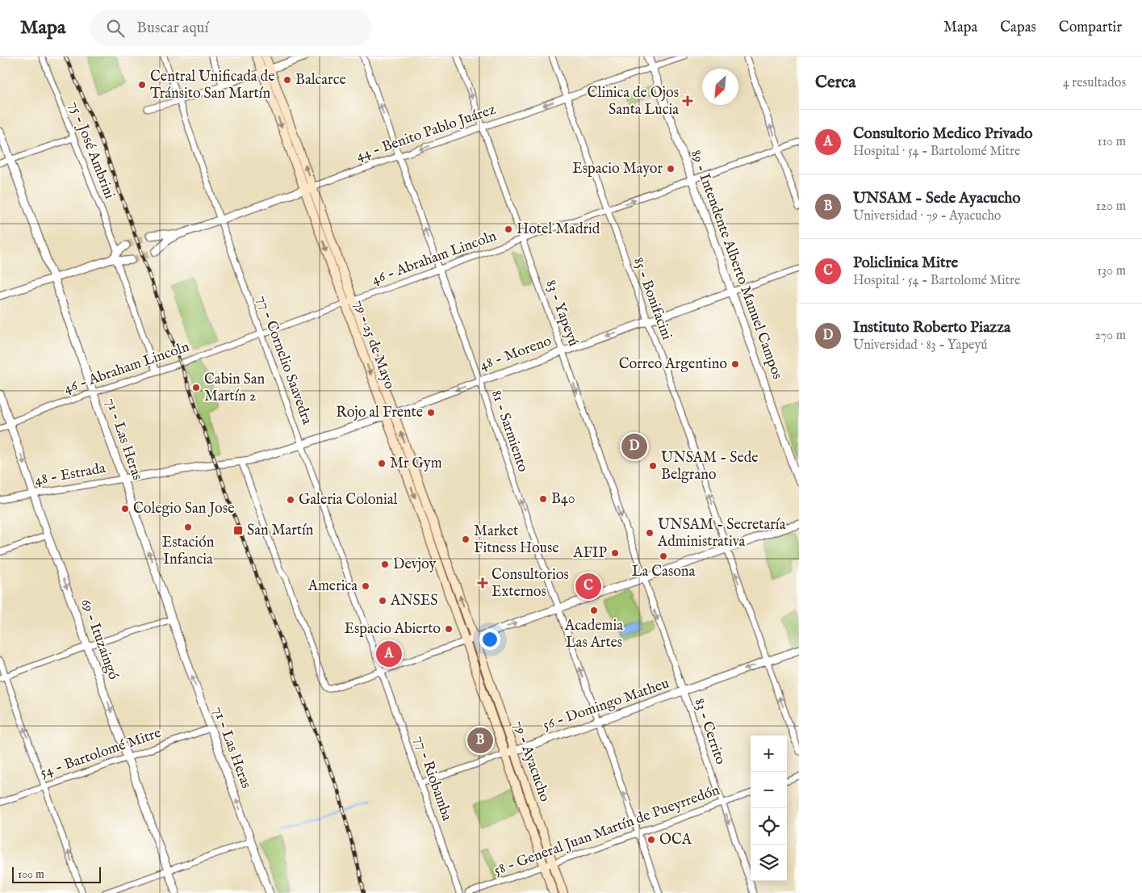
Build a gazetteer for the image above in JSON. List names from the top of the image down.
{
  "streets": {
    "main road": ["79 - 25 de Mayo", "79 - Ayacucho"],
    "street": [
      "44 - Benito Pablo Juárez",
      "75 - José Ambrini",
      "46 - Abraham Lincoln",
      "89 - Intendente Alberto Manuel Campos",
      "85 - Bonifacini",
      "83 - Yapeyú",
      "48 - Moreno",
      "77 - Cornelio Saavedra",
      "81 - Sarmiento",
      "71 - Las Heras",
      "48 - Estrada",
      "69 - Ituzaingó",
      "56 - Domingo Matheu",
      "83 - Cerrito",
      "54 - Bartolomé Mitre",
      "77 - Riobamba",
      "58 - General Juan Martín de Pueyrredón"
    ]
  },
  "crossings": [
    ["44 - Benito Pablo Juárez", "89 - Intendente Alberto Manuel Campos"],
    ["44 - Benito Pablo Juárez", "85 - Bonifacini"],
    ["44 - Benito Pablo Juárez", "83 - Yapeyú"],
    ["44 - Benito Pablo Juárez", "79 - 25 de Mayo"],
    ["44 - Benito Pablo Juárez", "77 - Cornelio Saavedra"],
    ["44 - Benito Pablo Juárez", "81 - Sarmiento"],
    ["75 - José Ambrini", "46 - Abraham Lincoln"],
    ["46 - Abraham Lincoln", "89 - Intendente Alberto Manuel Campos"],
    ["46 - Abraham Lincoln", "85 - Bonifacini"],
    ["46 - Abraham Lincoln", "83 - Yapeyú"],
    ["46 - Abraham Lincoln", "79 - 25 de Mayo"],
    ["46 - Abraham Lincoln", "77 - Cornelio Saavedra"],
    ["46 - Abraham Lincoln", "81 - Sarmiento"],
    ["46 - Abraham Lincoln", "71 - Las Heras"],
    ["46 - Abraham Lincoln", "69 - Ituzaingó"],
    ["89 - Intendente Alberto Manuel Campos", "48 - Moreno"],
    ["85 - Bonifacini", "48 - Moreno"],
    ["85 - Bonifacini", "56 - Domingo Matheu"],
    ["83 - Yapeyú", "48 - Moreno"],
    ["83 - Yapeyú", "83 - Cerrito"],
    ["79 - 25 de Mayo", "48 - Moreno"],
    ["79 - 25 de Mayo", "79 - Ayacucho"],
    ["48 - Moreno", "77 - Cornelio Saavedra"],
    ["48 - Moreno", "81 - Sarmiento"],
    ["48 - Moreno", "48 - Estrada"],
    ["77 - Cornelio Saavedra", "77 - Riobamba"],
    ["81 - Sarmiento", "56 - Domingo Matheu"],
    ["81 - Sarmiento", "58 - General Juan Martín de Pueyrredón"],
    ["71 - Las Heras", "48 - Estrada"],
    ["71 - Las Heras", "54 - Bartolomé Mitre"],
    ["48 - Estrada", "69 - Ituzaingó"],
    ["69 - Ituzaingó", "54 - Bartolomé Mitre"],
    ["56 - Domingo Matheu", "83 - Cerrito"],
    ["56 - Domingo Matheu", "79 - Ayacucho"],
    ["56 - Domingo Matheu", "77 - Riobamba"],
    ["83 - Cerrito", "58 - General Juan Martín de Pueyrredón"],
    ["79 - Ayacucho", "58 - General Juan Martín de Pueyrredón"]
  ],
  "one_way": [
    "85 - Bonifacini",
    "83 - Yapeyú",
    "81 - Sarmiento",
    "71 - Las Heras",
    "69 - Ituzaingó",
    "83 - Cerrito"
  ],
  "places": {
    "other": [
      "Balcarce",
      "Central Unificada de Tránsito San Martín",
      "Espacio Mayor",
      "Hotel Madrid",
      "Correo Argentino",
      "Cabin San Martín 2",
      "Rojo al Frente",
      "Mr Gym",
      "UNSAM - Sede Belgrano",
      "B40",
      "Galeria Colonial",
      "Colegio San Jose",
      "Estación Infancia",
      "UNSAM - Secretaría Administrativa",
      "Market Fitness House",
      "AFIP",
      "La Casona",
      "Devjoy",
      "America",
      "ANSES",
      "Academia Las Artes",
      "Espacio Abierto",
      "OCA"
    ],
    "health": ["Clinica de Ojos Santa Lucia", "Consultorios Externos"],
    "transit": ["San Martín"]
  },
  "scale_bar": "100 m",
  "north": "bottom left",
  "page": {
    "header": "Mapa",
    "search": "Buscar aquí",
    "nav": ["Mapa", "Capas", "Compartir"],
    "heading": ["Cerca", "4 resultados"],
    "list": [
      {
        "mark": "A",
        "name": "Consultorio Medico Privado",
        "note": "Hospital · 54 - Bartolomé Mitre",
        "value": "110 m"
      },
      {
        "mark": "B",
        "name": "UNSAM - Sede Ayacucho",
        "note": "Universidad · 79 - Ayacucho",
        "value": "120 m"
      },
      {
        "mark": "C",
        "name": "Policlinica Mitre",
        "note": "Hospital · 54 - Bartolomé Mitre",
        "value": "130 m"
      },
      {
        "mark": "D",
        "name": "Instituto Roberto Piazza",
        "note": "Universidad · 83 - Yapeyú",
        "value": "270 m"
      }
    ],
    "pins": [
      "D",
      "C",
      "A",
      "B"
    ],
    "map_buttons": ["+", "−"],
    "scale": "100 m"
  }
}
